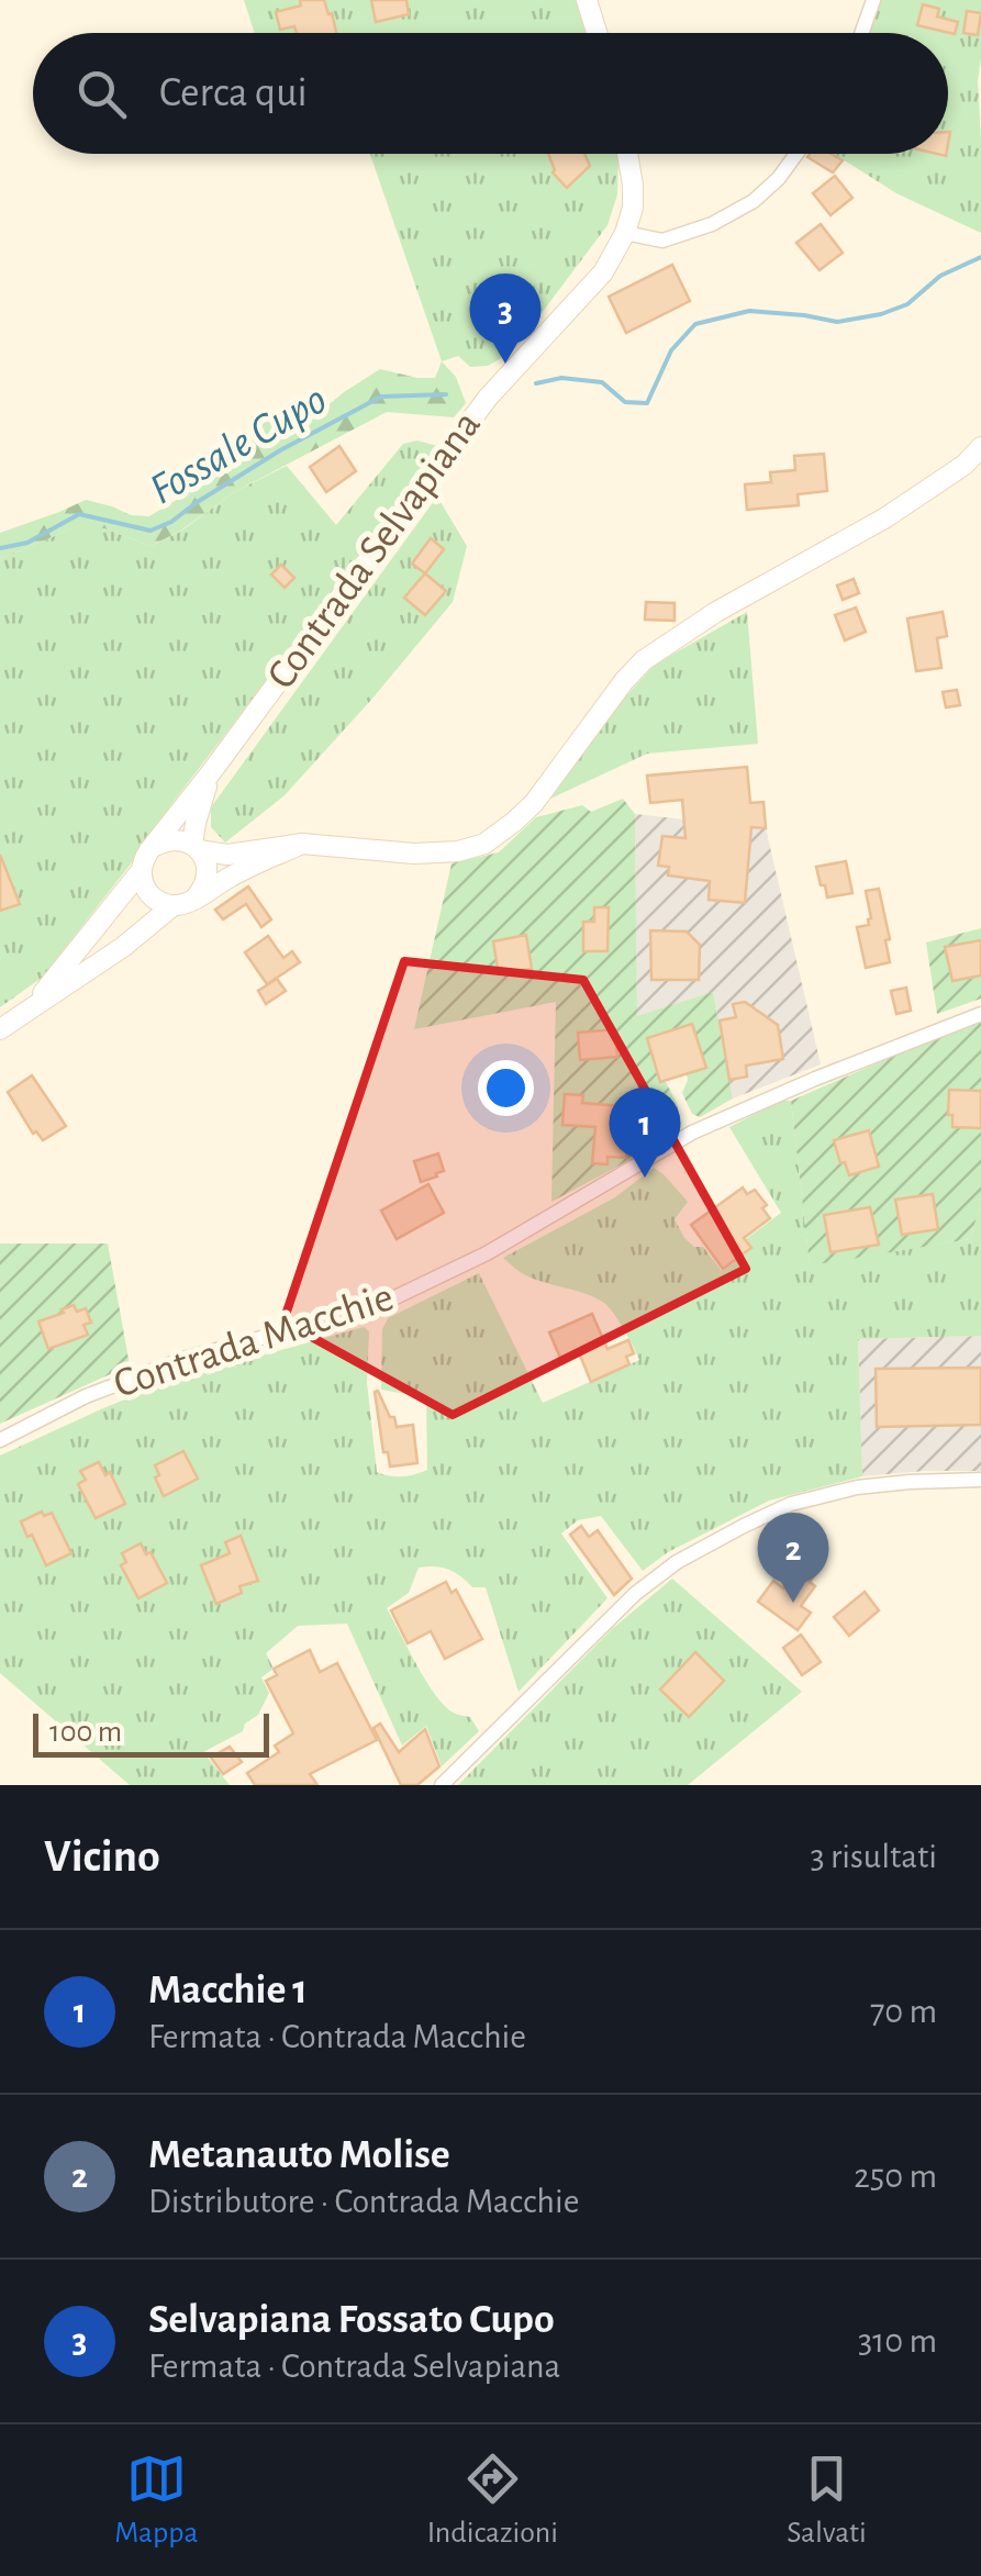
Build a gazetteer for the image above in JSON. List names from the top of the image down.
{
  "streets": {
    "main road": ["Contrada Selvapiana"],
    "street": ["Contrada Macchie"]
  },
  "water": ["Fossale Cupo"],
  "scale_bar": "100 m",
  "page": {
    "search": "Cerca qui",
    "pins": ["3", "1", "2"],
    "scale": "100 m",
    "heading": ["Vicino", "3 risultati"],
    "list": [
      {
        "mark": "1",
        "name": "Macchie 1",
        "note": "Fermata · Contrada Macchie",
        "value": "70 m"
      },
      {
        "mark": "2",
        "name": "Metanauto Molise",
        "note": "Distributore · Contrada Macchie",
        "value": "250 m"
      },
      {
        "mark": "3",
        "name": "Selvapiana Fossato Cupo",
        "note": "Fermata · Contrada Selvapiana",
        "value": "310 m"
      }
    ],
    "nav": ["Mappa", "Indicazioni", "Salvati"]
  }
}
